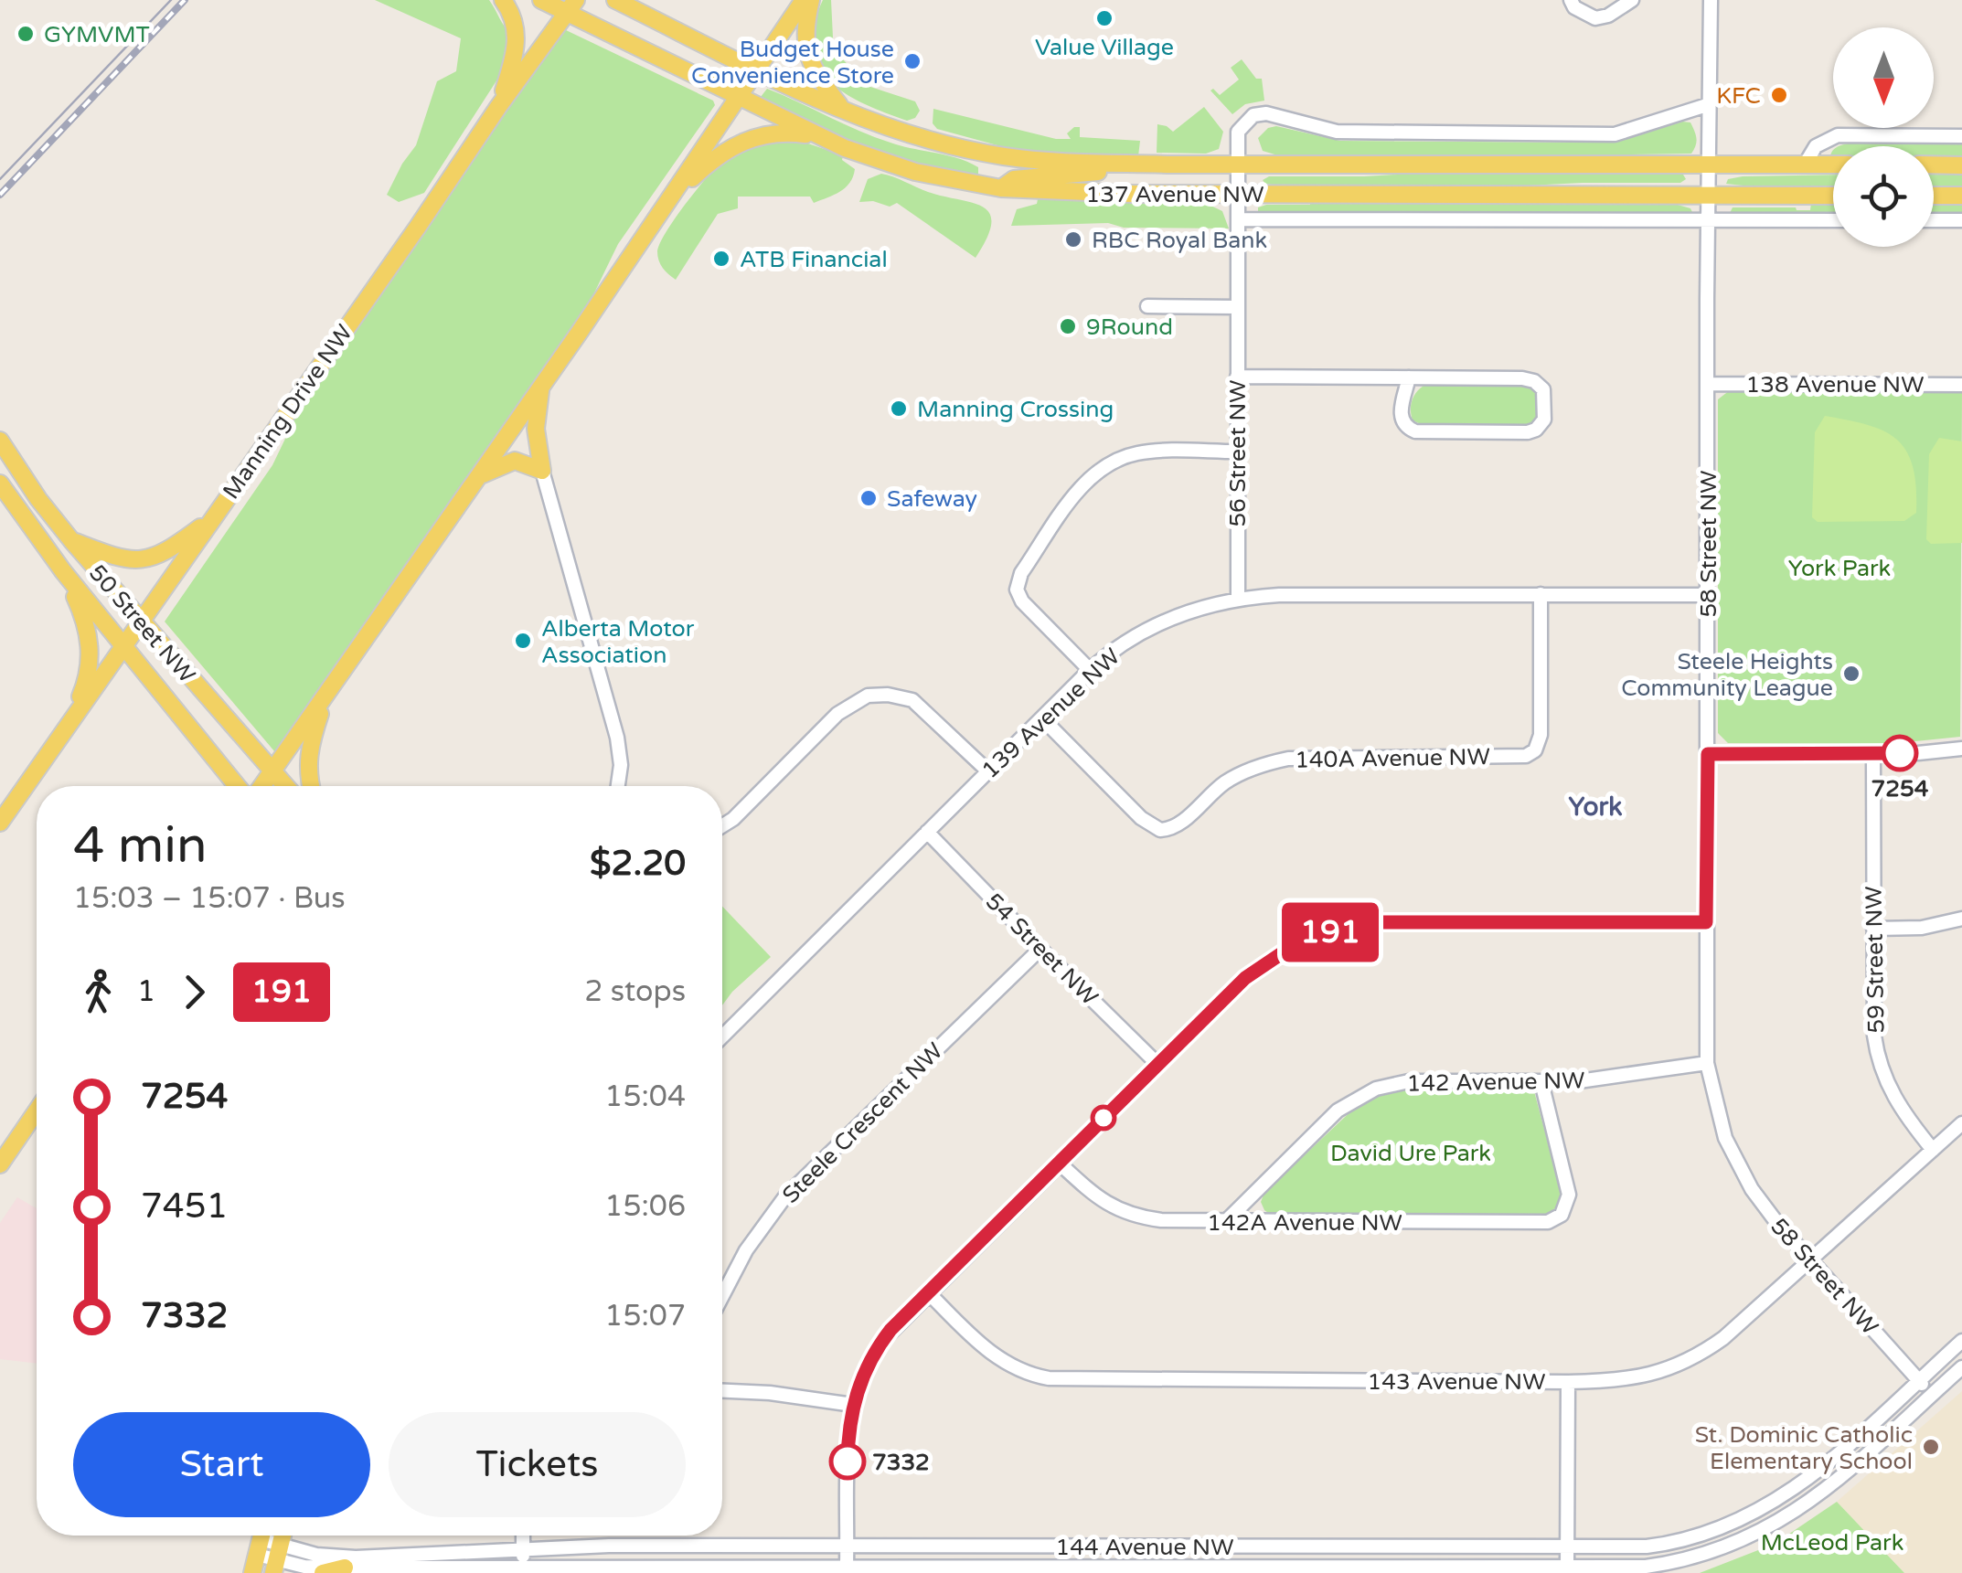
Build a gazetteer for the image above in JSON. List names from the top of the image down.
{
  "streets": {
    "main road": ["137 Avenue NW", "Manning Drive NW", "50 Street NW"],
    "street": [
      "138 Avenue NW",
      "56 Street NW",
      "58 Street NW",
      "139 Avenue NW",
      "140A Avenue NW",
      "54 Street NW",
      "59 Street NW",
      "142 Avenue NW",
      "Steele Crescent NW",
      "142A Avenue NW",
      "143 Avenue NW",
      "144 Avenue NW"
    ]
  },
  "crossings": [
    ["137 Avenue NW", "Manning Drive NW"],
    ["137 Avenue NW", "56 Street NW"],
    ["137 Avenue NW", "58 Street NW"],
    ["138 Avenue NW", "58 Street NW"],
    ["Manning Drive NW", "50 Street NW"],
    ["56 Street NW", "139 Avenue NW"],
    ["58 Street NW", "139 Avenue NW"],
    ["58 Street NW", "142 Avenue NW"],
    ["58 Street NW", "143 Avenue NW"],
    ["58 Street NW", "144 Avenue NW"],
    ["139 Avenue NW", "140A Avenue NW"],
    ["139 Avenue NW", "54 Street NW"],
    ["54 Street NW", "Steele Crescent NW"],
    ["59 Street NW", "143 Avenue NW"],
    ["142 Avenue NW", "142A Avenue NW"]
  ],
  "districts": ["York"],
  "parks": ["York Park", "David Ure Park", "McLeod Park"],
  "places": [
    "Value Village",
    "GYMVMT",
    "Budget House Convenience Store",
    "KFC",
    "RBC Royal Bank",
    "ATB Financial",
    "9Round",
    "Manning Crossing",
    "Safeway",
    "Alberta Motor Association",
    "Steele Heights Community League",
    "7254",
    "St. Dominic Catholic Elementary School",
    "7332"
  ],
  "lines": ["bus line 191"],
  "north": "bottom",
  "page": {
    "on_map": "191",
    "heading": ["4 min", "15:03 – 15:07 · Bus", "$2.20"],
    "legs": ["1", "191", "2 stops"],
    "list": [
      {
        "name": "7254",
        "value": "15:04"
      },
      {
        "name": "7451",
        "value": "15:06"
      },
      {
        "name": "7332",
        "value": "15:07"
      }
    ],
    "buttons": ["Start", "Tickets"]
  }
}
